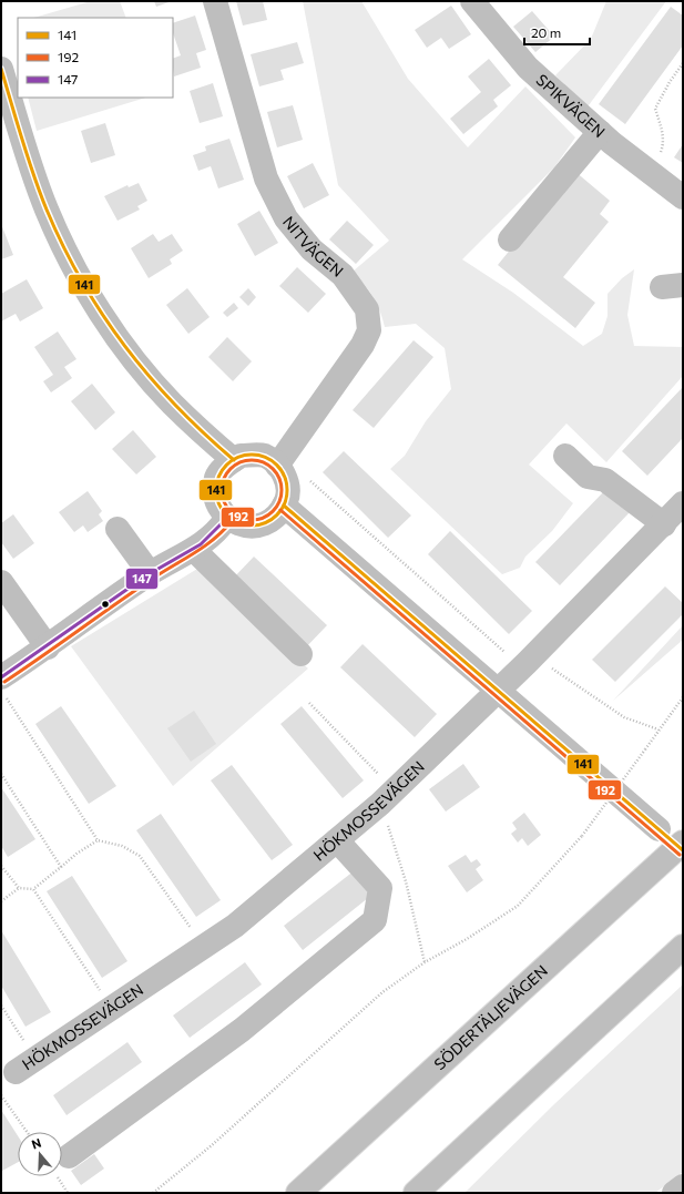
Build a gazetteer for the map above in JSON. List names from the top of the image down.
{
  "streets": {
    "main road": [
      "SPIKVÄGEN",
      "NITVÄGEN",
      "HÖKMOSSEVÄGEN",
      "SÖDERTÄLJEVÄGEN"
    ]
  },
  "lines": ["transit line 141", "transit line 192", "transit line 147"],
  "legend": ["141", "192", "147"],
  "scale_bar": "20 m",
  "north": "top"
}
